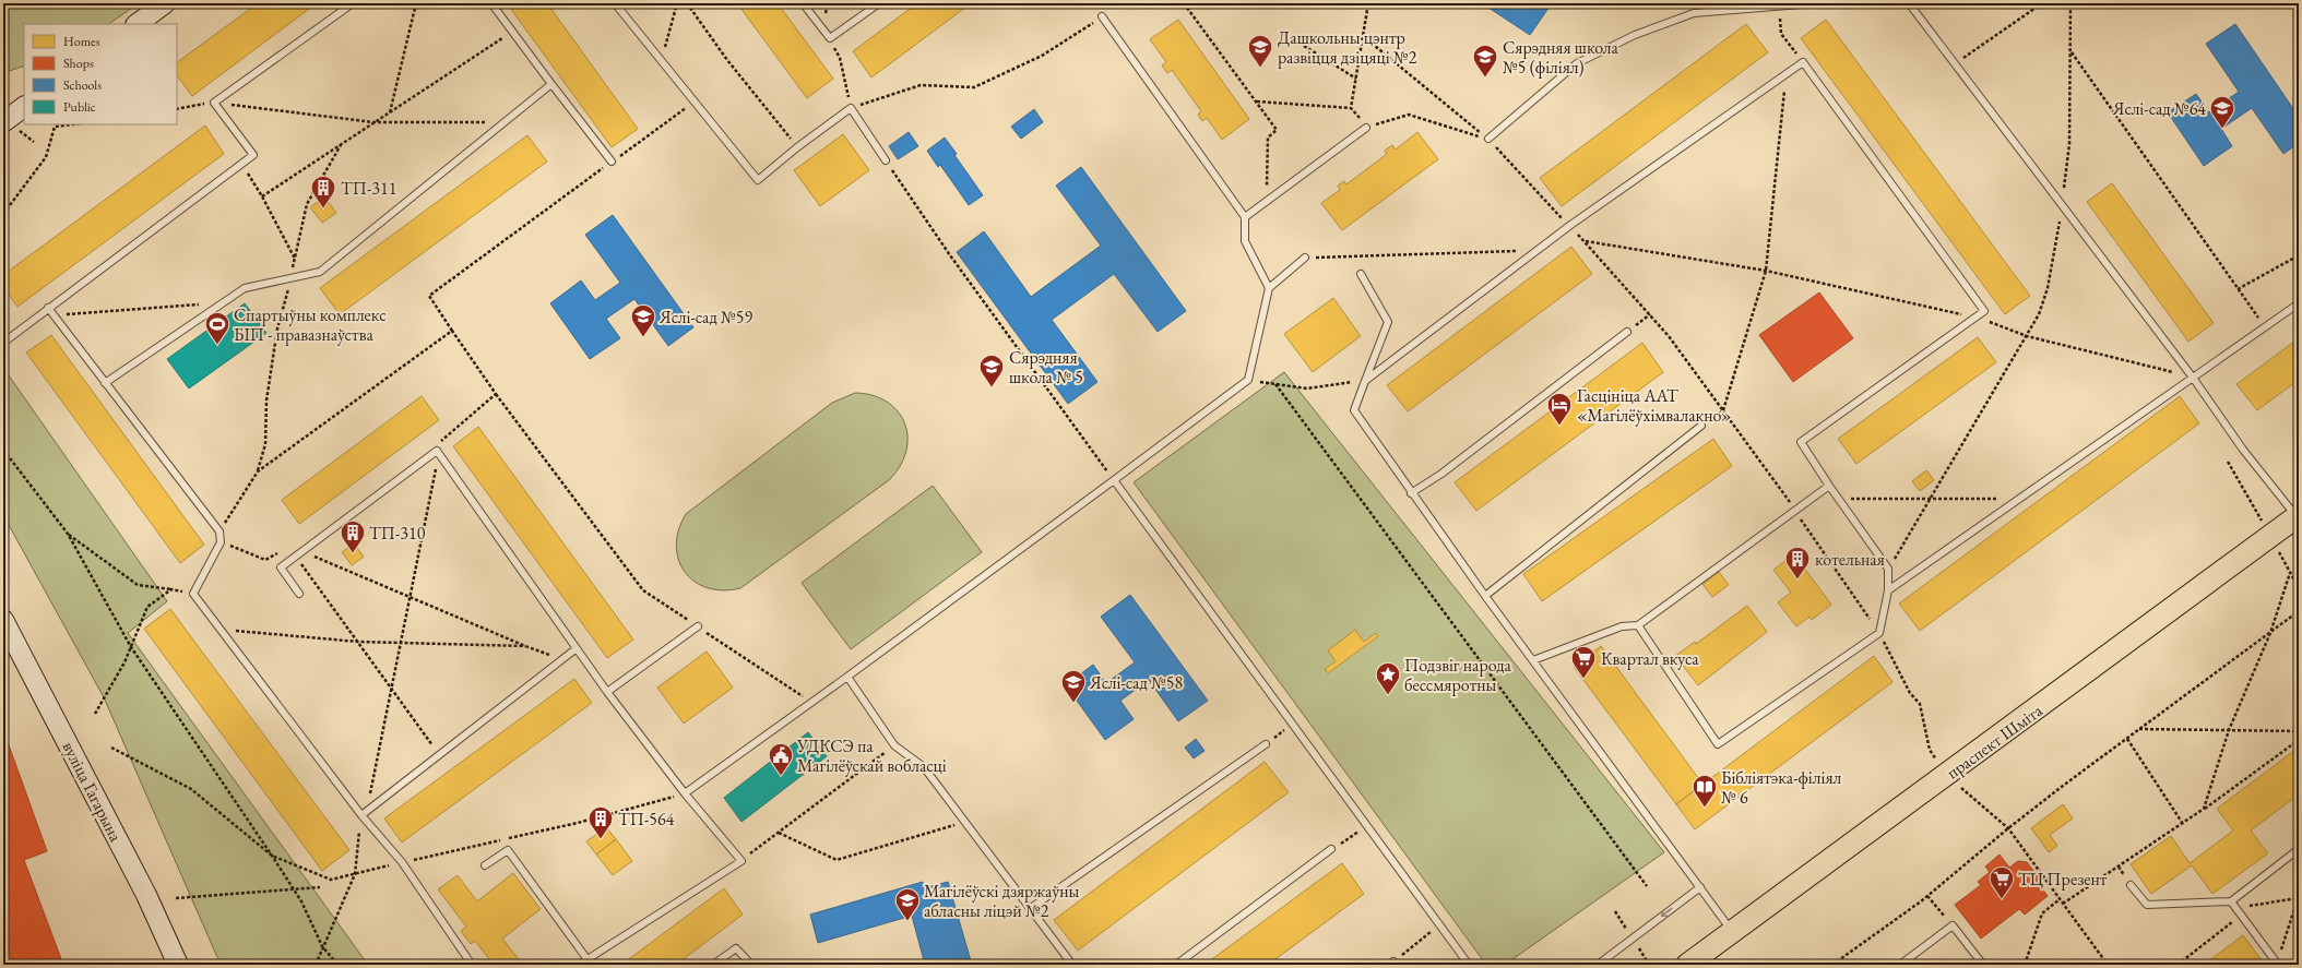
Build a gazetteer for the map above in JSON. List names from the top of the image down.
{
  "streets": {
    "main road": ["праспект Шміта", "вуліца Гагарына"]
  },
  "places": {
    "school or university": [
      "Дашкольны цэнтр развіцця дзіцяці №2",
      "Сярэдняя школа №5 (філіял)",
      "Яслі-сад №64",
      "Яслі-сад №59",
      "Сярэдняя школа № 5",
      "Яслі-сад №58",
      "Магілёўскі дзяржаўны абласны ліцэй №2"
    ],
    "building": [
      "ТП-311",
      "ТП-310",
      "котельная",
      "ТП-564"
    ],
    "sports": ["Спартыўны комплекс БІП - правазнаўства"],
    "hotel": ["Гасцініца ААТ «Магілёўхімвалакно»"],
    "supermarket": ["Квартал вкуса", "ТЦ Презент"],
    "place": ["Подзвіг народа бессмяротны"],
    "public building": ["УДКСЭ па Магілёўскай вобласці"],
    "library": ["Бібліятэка-філіял № 6"]
  },
  "legend": [
    "Homes",
    "Shops",
    "Schools",
    "Public"
  ]
}
